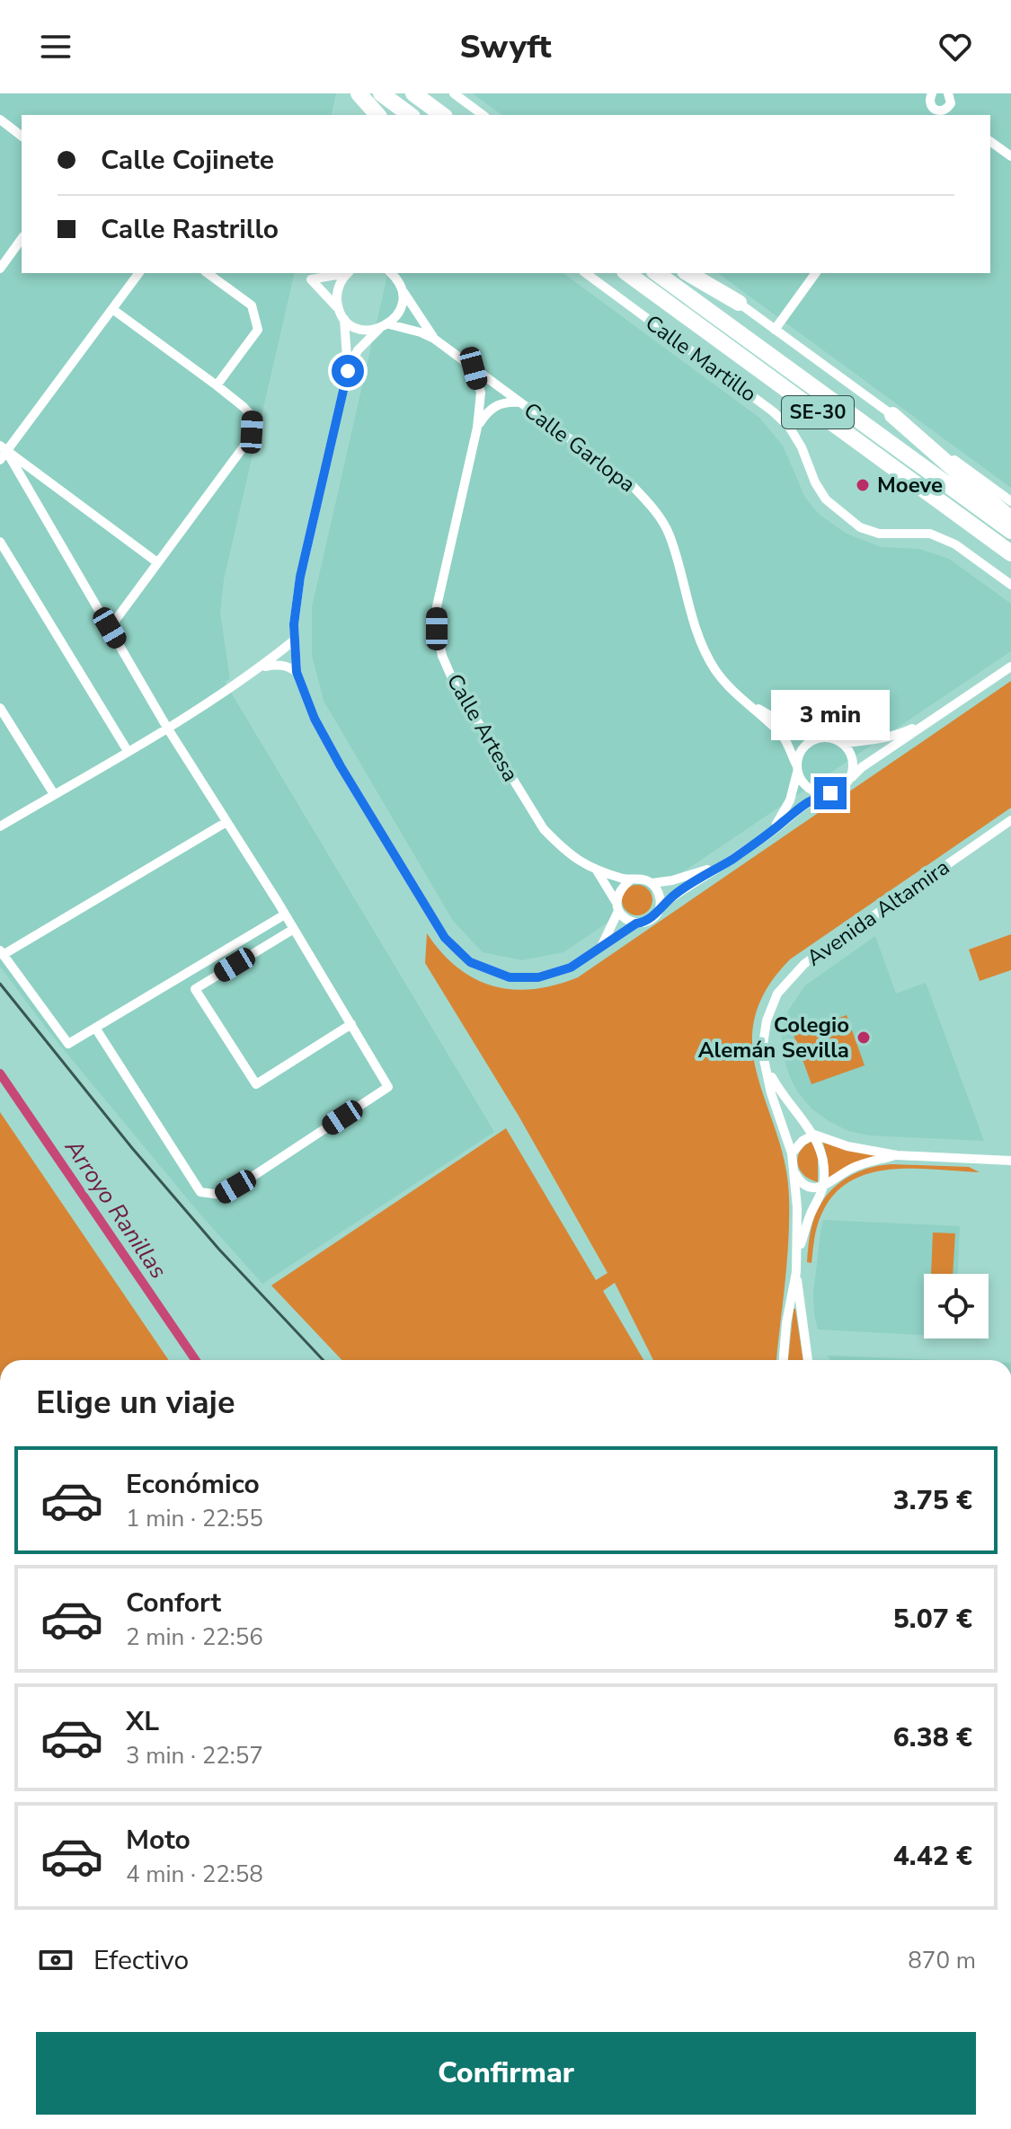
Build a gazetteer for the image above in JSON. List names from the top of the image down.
{
  "streets": {
    "highway": ["SE-30"],
    "street": [
      "Calle Martillo",
      "Calle Garlopa",
      "Calle Artesa",
      "Avenida Altamira"
    ]
  },
  "crossings": [
    ["Calle Garlopa", "Calle Artesa"]
  ],
  "water": ["Arroyo Ranillas"],
  "places": ["Moeve", "Colegio Alemán Sevilla"],
  "page": {
    "header": "Swyft",
    "banner": ["Calle Cojinete", "Calle Rastrillo"],
    "bubble": "3 min",
    "heading": "Elige un viaje",
    "list": [
      {
        "name": "Económico",
        "note": "1 min · 22:55",
        "value": "3.75 €"
      },
      {
        "name": "Confort",
        "note": "2 min · 22:56",
        "value": "5.07 €"
      },
      {
        "name": "XL",
        "note": "3 min · 22:57",
        "value": "6.38 €"
      },
      {
        "name": "Moto",
        "note": "4 min · 22:58",
        "value": "4.42 €"
      }
    ],
    "pay": ["Efectivo", "870 m"],
    "buttons": "Confirmar"
  }
}
